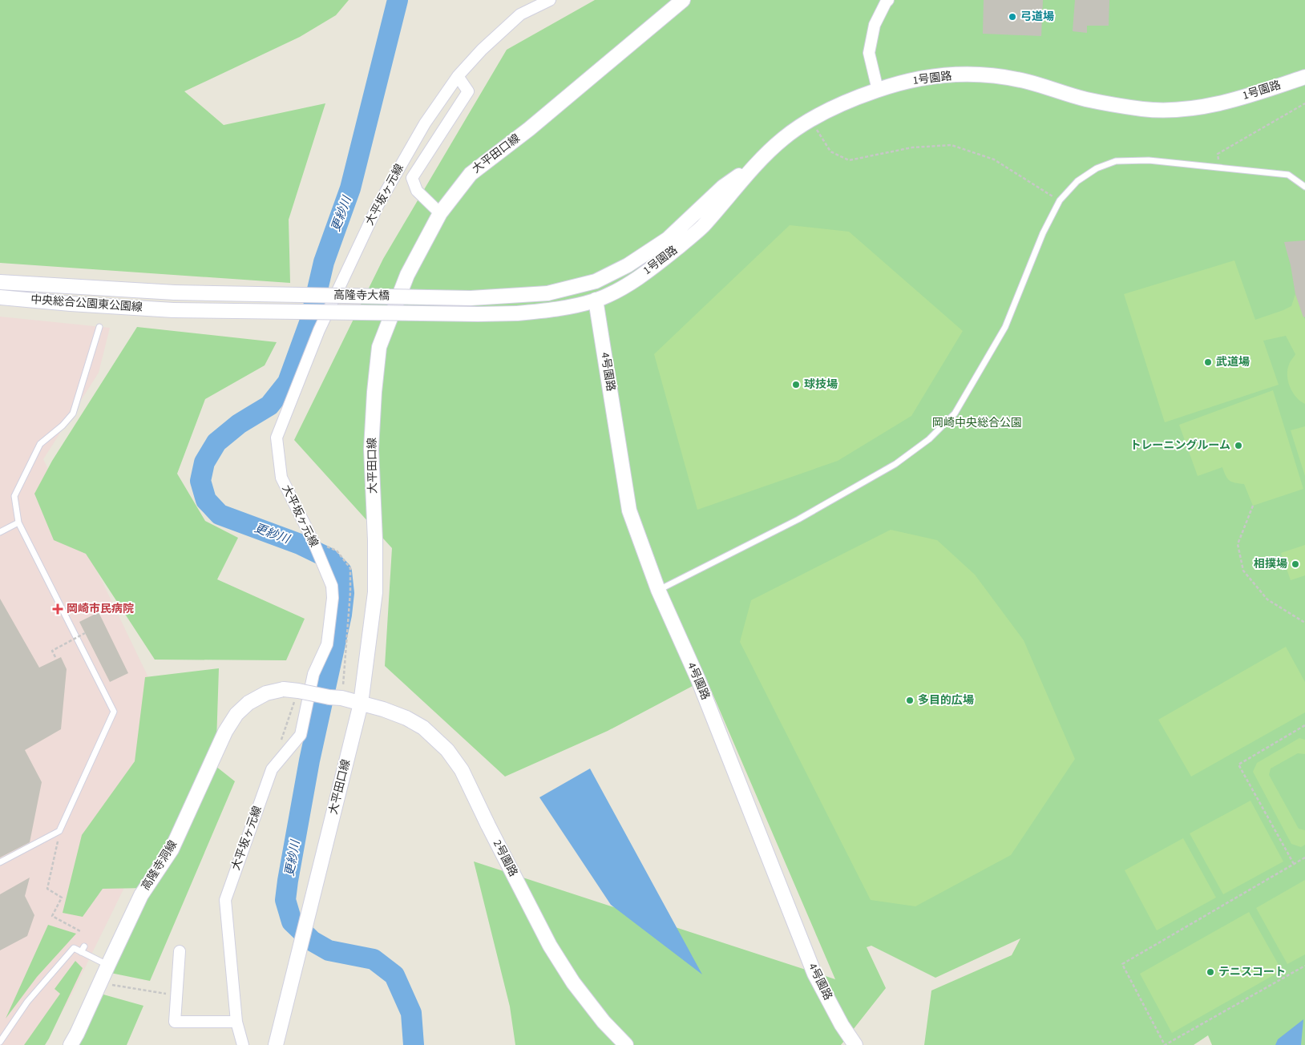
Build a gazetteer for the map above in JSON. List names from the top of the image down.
{
  "streets": {
    "street": [
      "1号園路",
      "大平田口線",
      "大平坂ヶ元線",
      "高隆寺大橋",
      "中央総合公園東公園線",
      "4号園路",
      "2号園路",
      "高隆寺洞線"
    ]
  },
  "crossings": [
    ["1号園路", "高隆寺大橋"],
    ["1号園路", "4号園路"],
    ["大平田口線", "2号園路"],
    ["高隆寺大橋", "中央総合公園東公園線"],
    ["2号園路", "高隆寺洞線"]
  ],
  "water": ["更紗川"],
  "parks": ["岡崎中央総合公園"],
  "places": {
    "other": [
      "弓道場",
      "武道場",
      "球技場",
      "トレーニングルーム",
      "相撲場",
      "多目的広場",
      "テニスコート"
    ],
    "health": ["岡崎市民病院"]
  }
}
